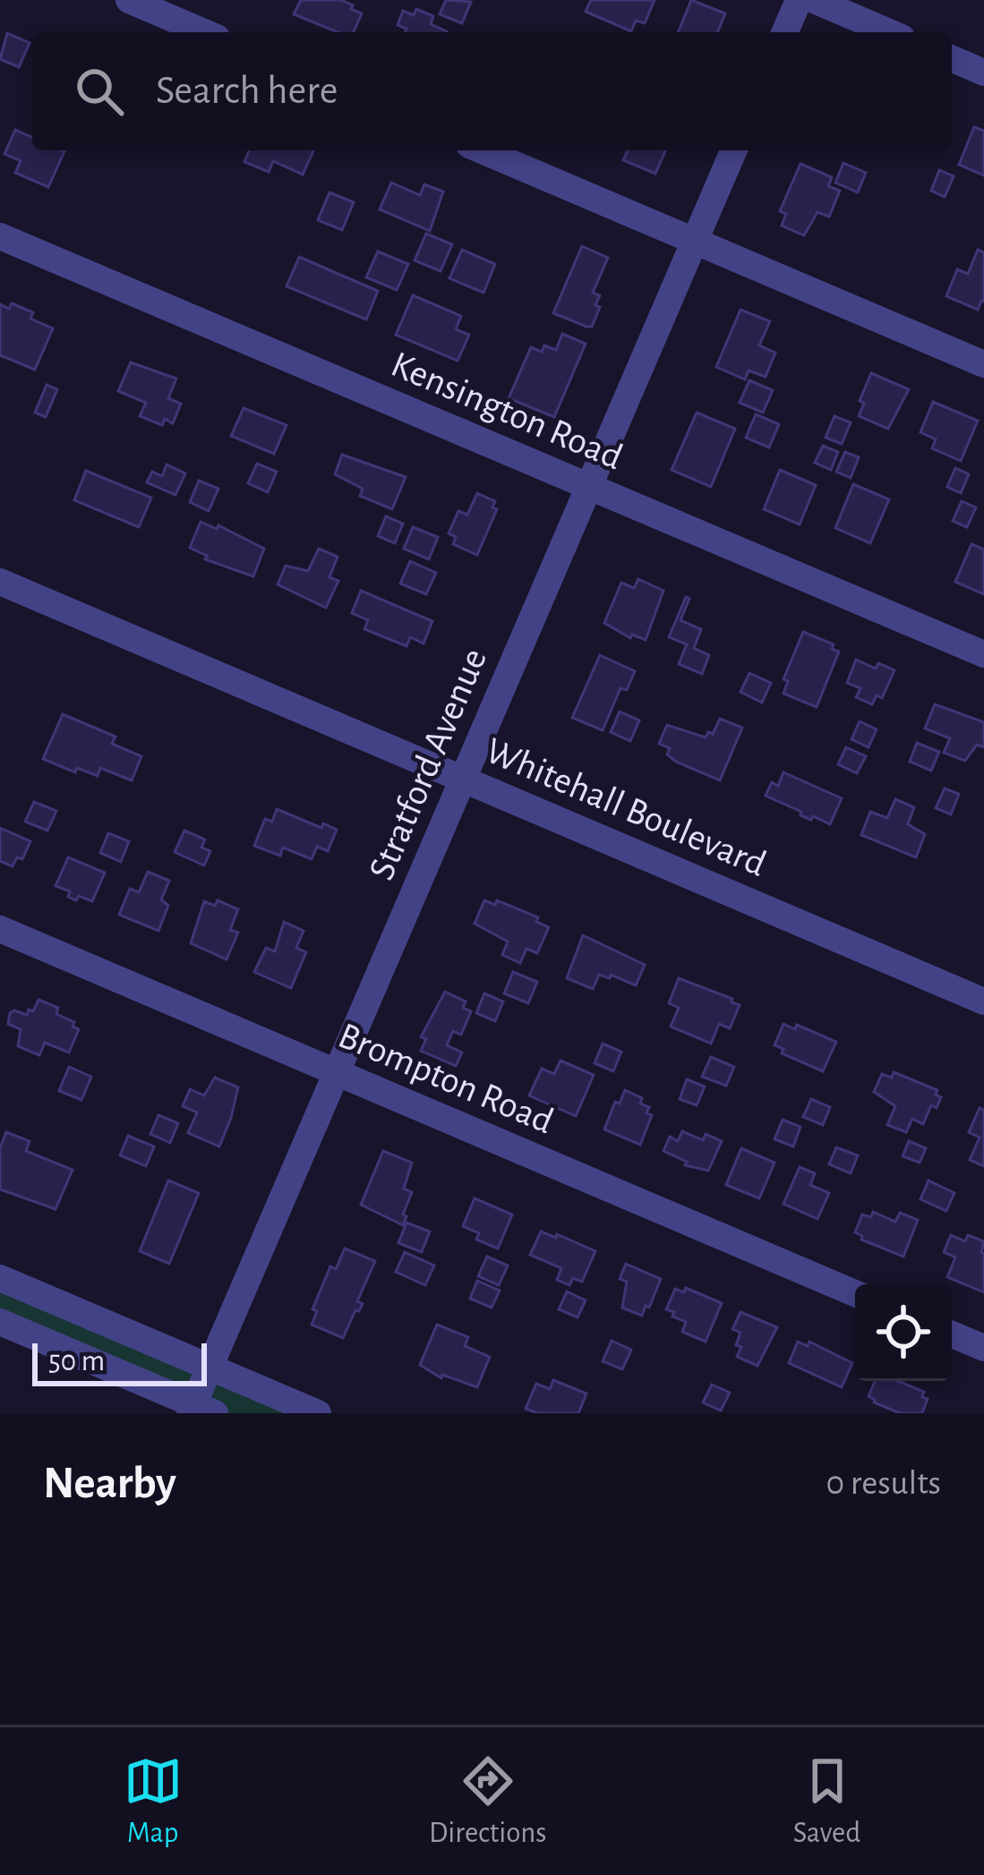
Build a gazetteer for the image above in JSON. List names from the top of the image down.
{
  "streets": {
    "street": [
      "Kensington Road",
      "Stratford Avenue",
      "Whitehall Boulevard",
      "Brompton Road"
    ]
  },
  "crossings": [
    ["Kensington Road", "Stratford Avenue"],
    ["Stratford Avenue", "Whitehall Boulevard"],
    ["Stratford Avenue", "Brompton Road"]
  ],
  "scale_bar": "50 m",
  "page": {
    "search": "Search here",
    "scale": "50 m",
    "heading": ["Nearby", "0 results"],
    "nav": ["Map", "Directions", "Saved"]
  }
}
